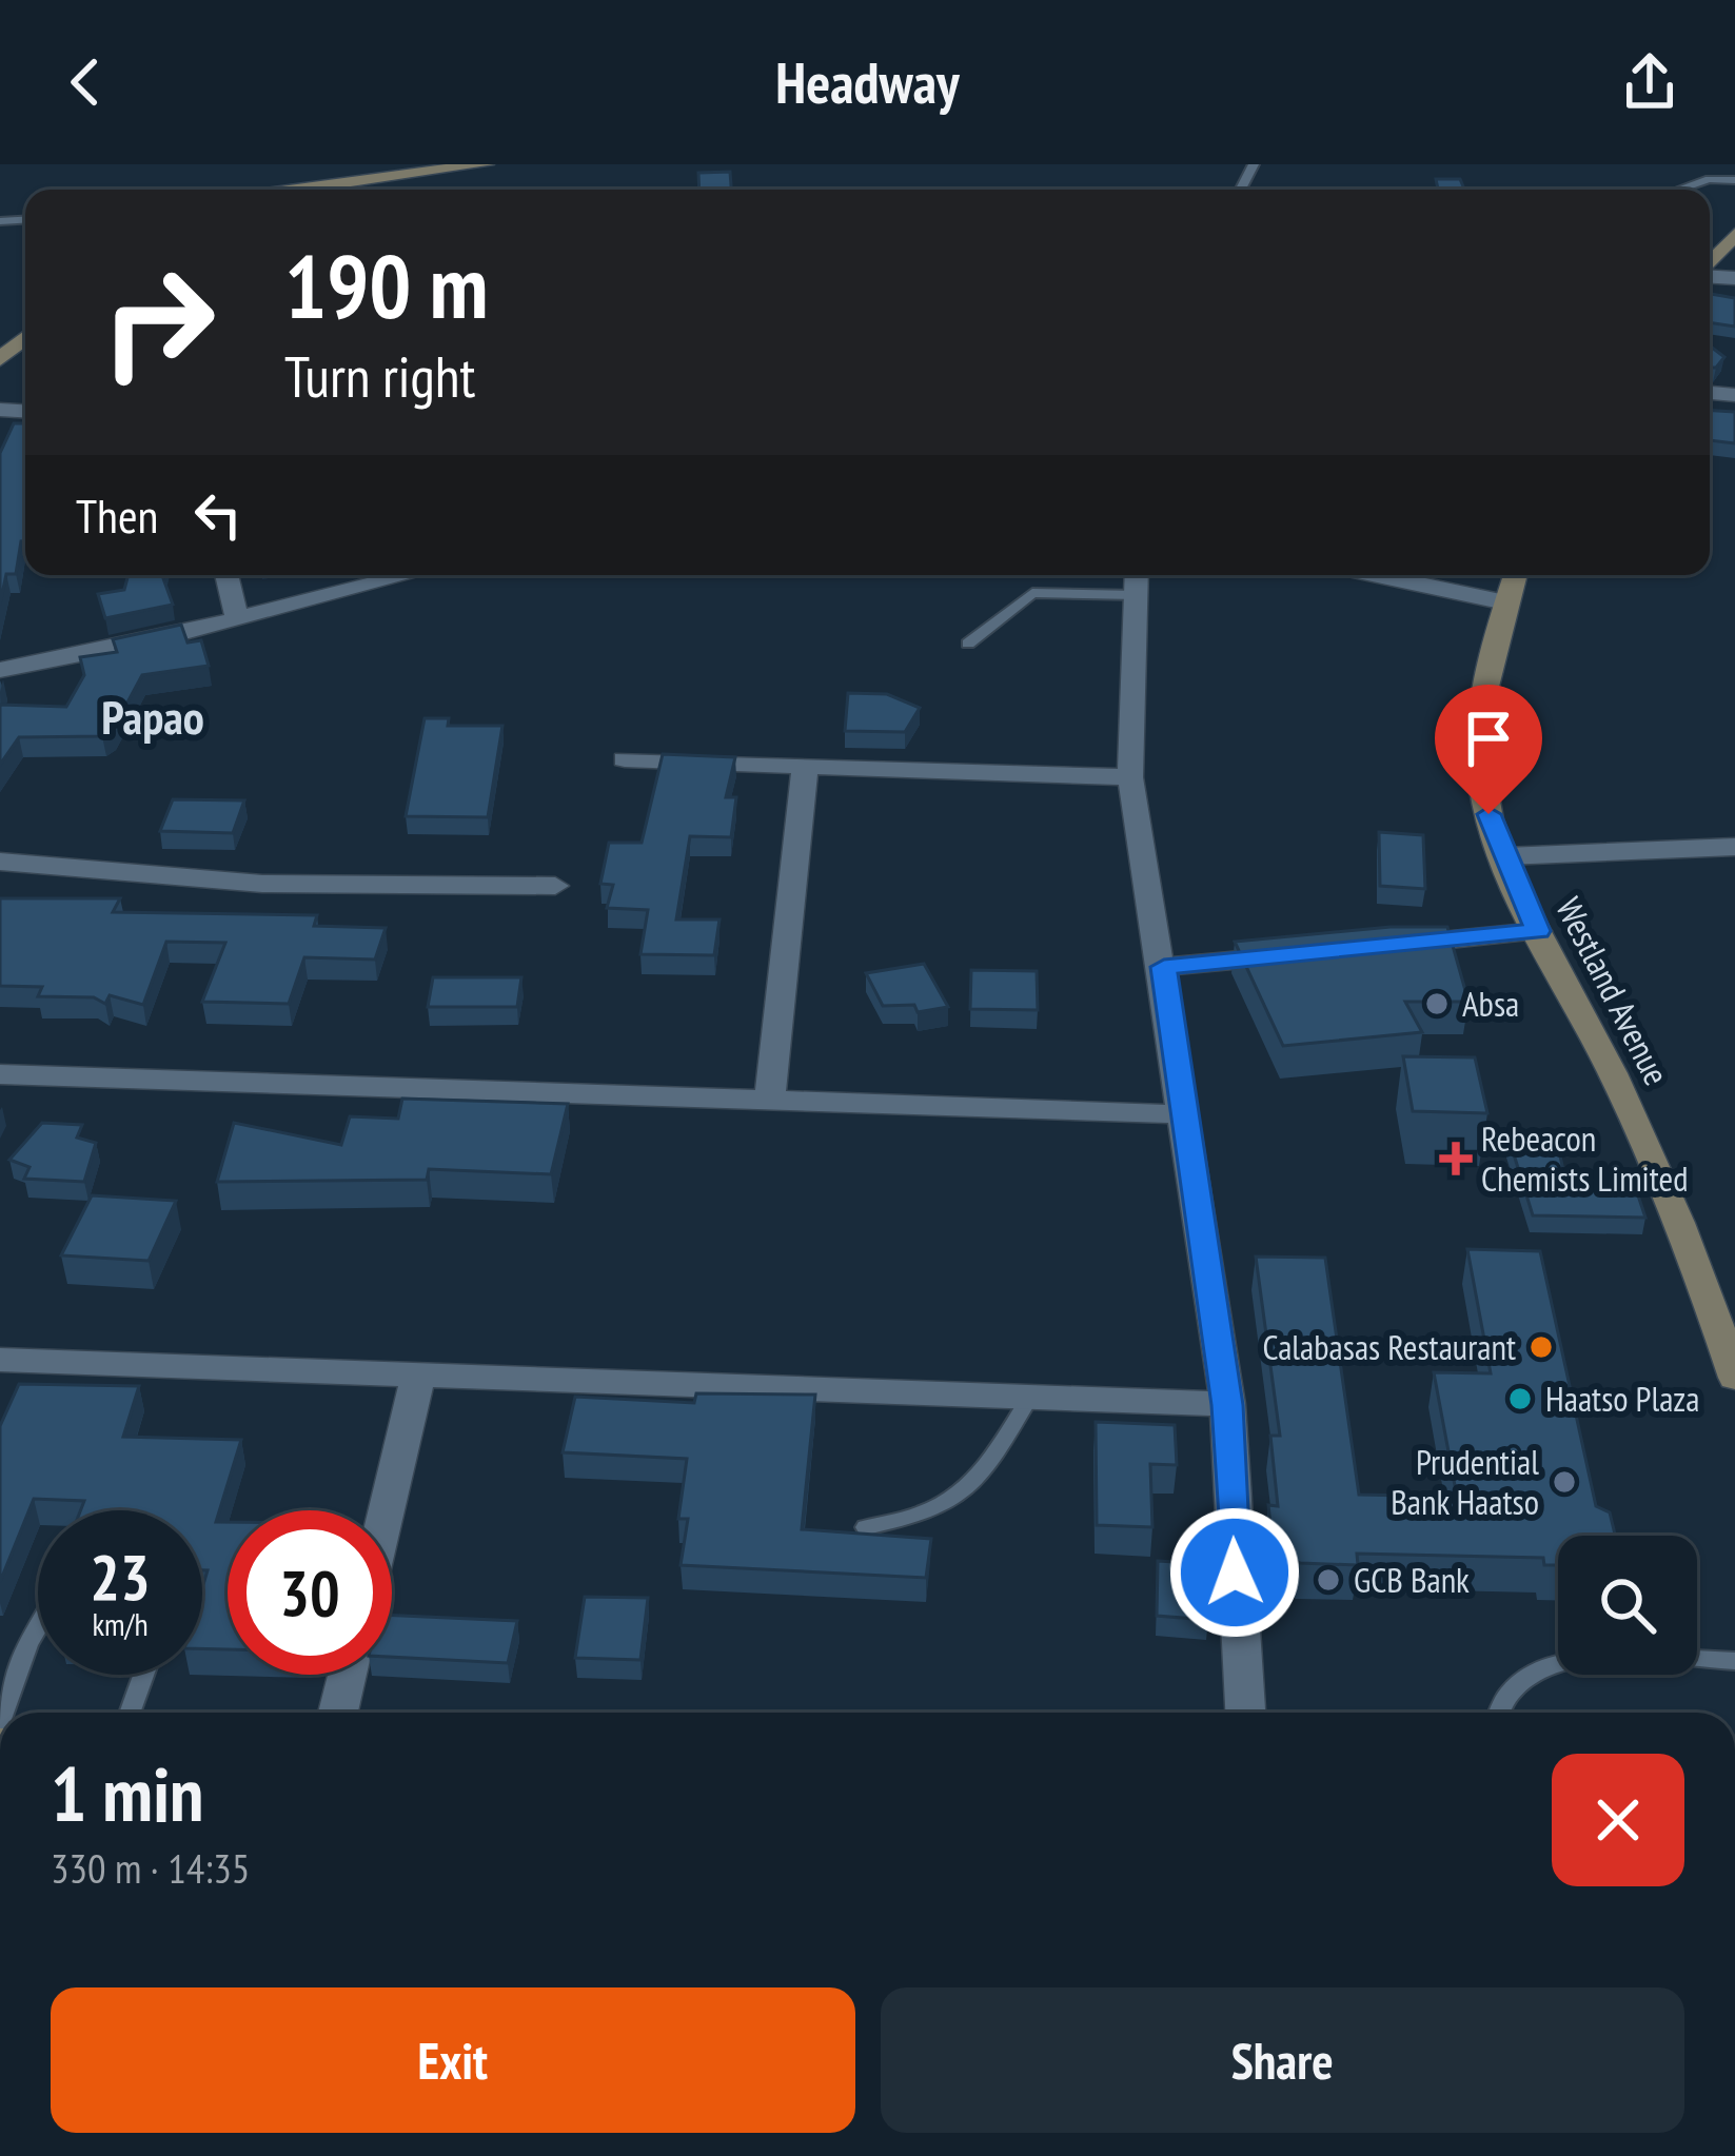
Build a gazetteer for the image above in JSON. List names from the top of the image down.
{
  "streets": {
    "street": ["Westland Avenue"]
  },
  "districts": ["Papao"],
  "places": {
    "other": [
      "Absa",
      "Calabasas Restaurant",
      "Haatso Plaza",
      "Prudential Bank Haatso",
      "GCB Bank"
    ],
    "health": ["Rebeacon Chemists Limited"]
  },
  "page": {
    "header": "Headway",
    "turn": ["190 m", "Turn right"],
    "then": "Then",
    "speed": "23 km/h",
    "limit": "30",
    "heading": ["1 min", "330 m · 14:35"],
    "buttons": ["Exit", "Share"]
  }
}
